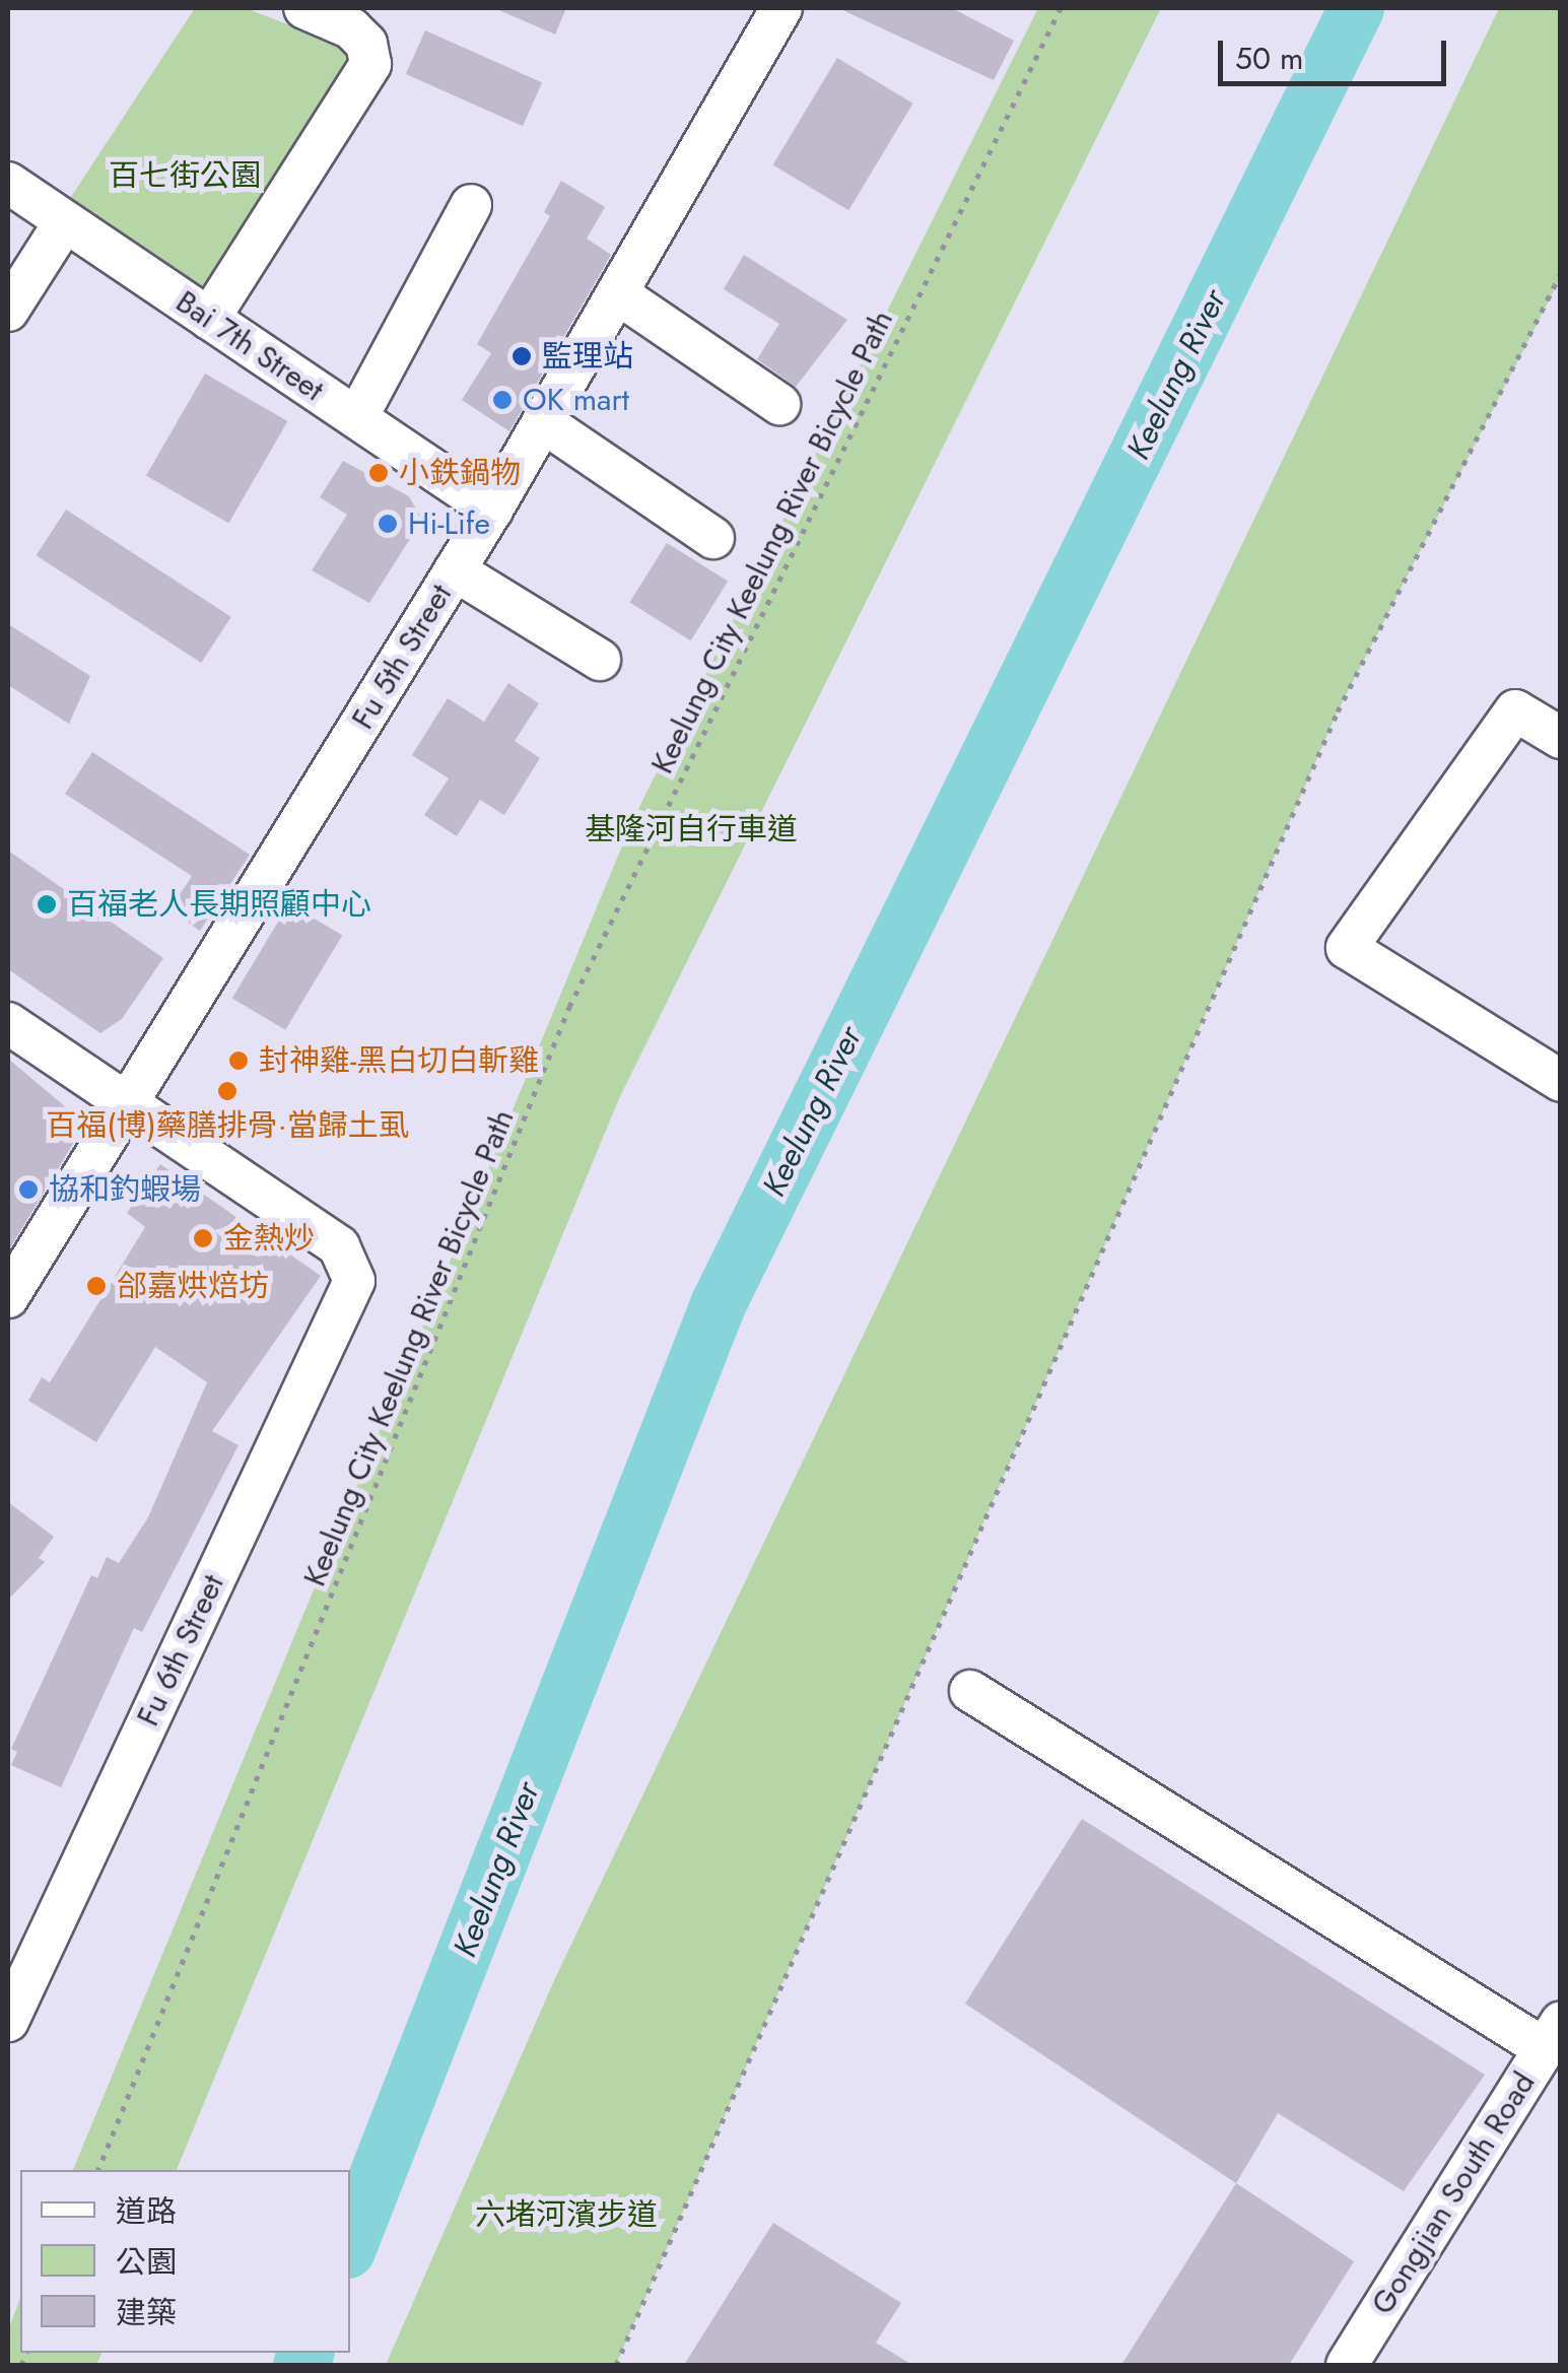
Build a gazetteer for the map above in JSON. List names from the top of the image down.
{
  "streets": {
    "street": [
      "Bai 7th Street",
      "Fu 5th Street",
      "Fu 6th Street",
      "Gongjian South Road"
    ],
    "path": ["Keelung City Keelung River Bicycle Path"]
  },
  "crossings": [
    ["Bai 7th Street", "Fu 5th Street"],
    ["Fu 5th Street", "Fu 6th Street"]
  ],
  "water": ["Keelung River"],
  "parks": ["百七街公園", "基隆河自行車道", "六堵河濱步道"],
  "places": [
    "監理站",
    "OK mart",
    "小鉄鍋物",
    "Hi-Life",
    "百福老人長期照顧中心",
    "封神雞-黑白切白斬雞",
    "百福(博)藥膳排骨·當歸土虱",
    "協和釣蝦場",
    "金熱炒",
    "郃嘉烘焙坊"
  ],
  "legend": ["道路", "公園", "建築"],
  "scale_bar": "50 m"
}
